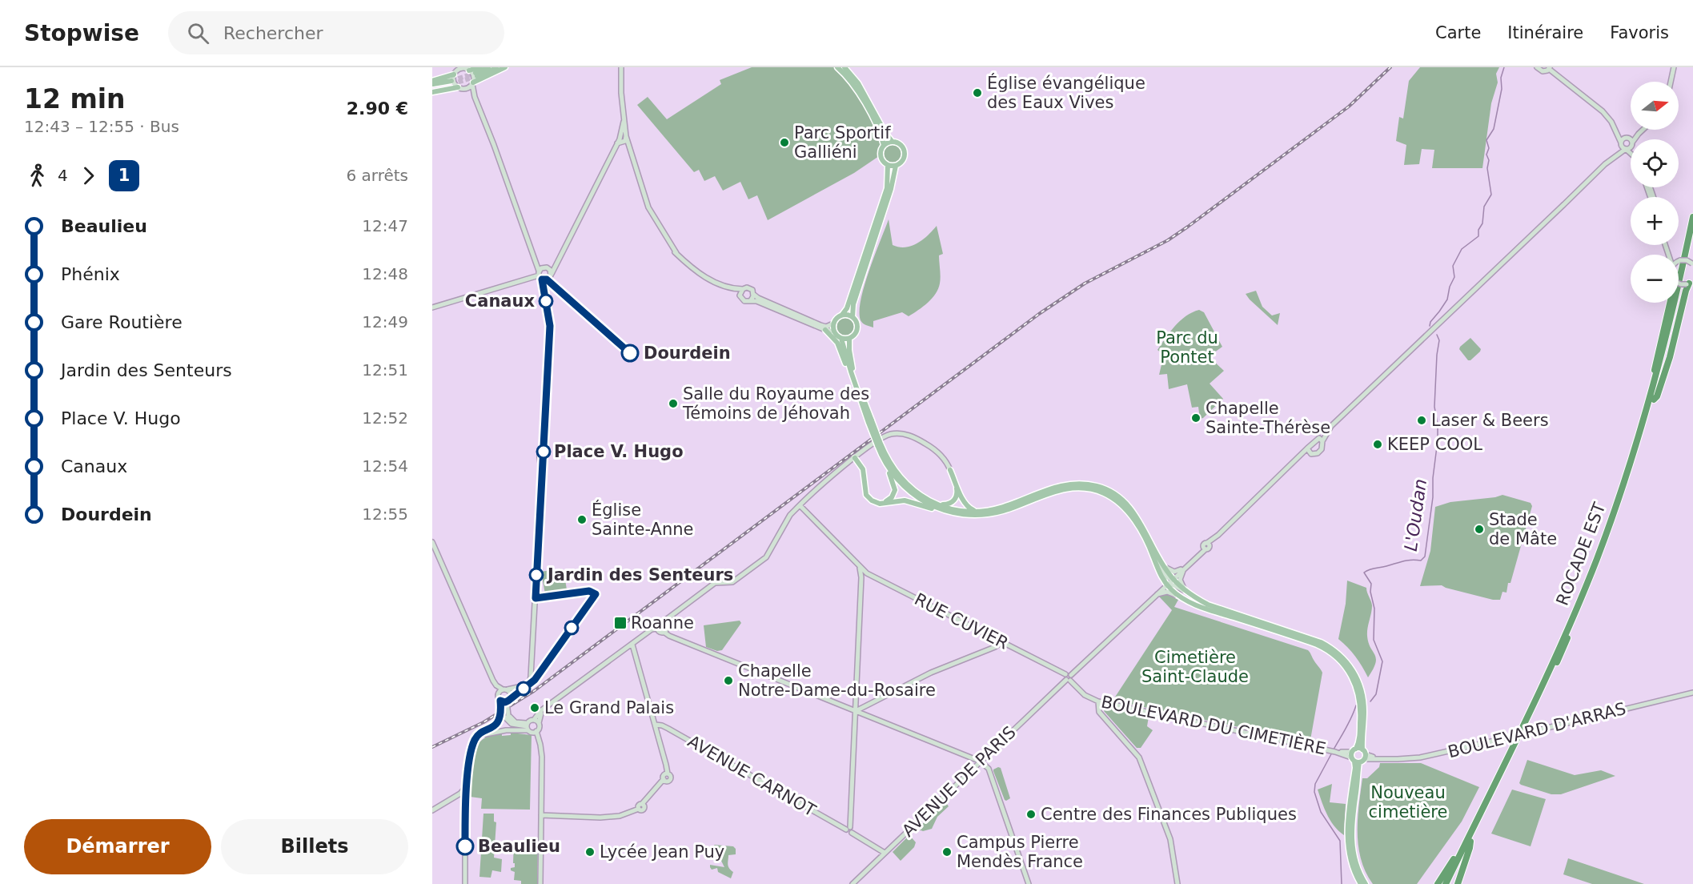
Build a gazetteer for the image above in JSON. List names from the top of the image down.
{
  "streets": {
    "highway": ["ROCADE EST"],
    "street": [
      "RUE CUVIER",
      "BOULEVARD DU CIMETIÈRE",
      "BOULEVARD D'ARRAS",
      "AVENUE CARNOT",
      "AVENUE DE PARIS"
    ]
  },
  "crossings": [
    ["RUE CUVIER", "BOULEVARD DU CIMETIÈRE"],
    ["RUE CUVIER", "AVENUE DE PARIS"],
    ["BOULEVARD DU CIMETIÈRE", "BOULEVARD D'ARRAS"],
    ["BOULEVARD DU CIMETIÈRE", "AVENUE DE PARIS"],
    ["AVENUE CARNOT", "AVENUE DE PARIS"]
  ],
  "water": ["L'Oudan"],
  "parks": ["Parc du Pontet", "Cimetière Saint-Claude", "Nouveau cimetière"],
  "places": {
    "other": [
      "Église évangélique des Eaux Vives",
      "Parc Sportif Galliéni",
      "Canaux",
      "Dourdein",
      "Salle du Royaume des Témoins de Jéhovah",
      "Chapelle Sainte-Thérèse",
      "Laser & Beers",
      "KEEP COOL",
      "Place V. Hugo",
      "Église Sainte-Anne",
      "Stade de Mâte",
      "Jardin des Senteurs",
      "Chapelle Notre-Dame-du-Rosaire",
      "Le Grand Palais",
      "Centre des Finances Publiques",
      "Beaulieu",
      "Lycée Jean Puy",
      "Campus Pierre Mendès France"
    ],
    "transit": ["Roanne"]
  },
  "lines": ["bus line 1"],
  "north": "right",
  "page": {
    "header": "Stopwise",
    "search": "Rechercher",
    "nav": ["Carte", "Itinéraire", "Favoris"],
    "heading": ["12 min", "12:43 – 12:55 · Bus", "2.90 €"],
    "map_buttons": ["+", "−"],
    "legs": ["4", "1", "6 arrêts"],
    "list": [
      {
        "name": "Beaulieu",
        "value": "12:47"
      },
      {
        "name": "Phénix",
        "value": "12:48"
      },
      {
        "name": "Gare Routière",
        "value": "12:49"
      },
      {
        "name": "Jardin des Senteurs",
        "value": "12:51"
      },
      {
        "name": "Place V. Hugo",
        "value": "12:52"
      },
      {
        "name": "Canaux",
        "value": "12:54"
      },
      {
        "name": "Dourdein",
        "value": "12:55"
      }
    ],
    "buttons": ["Démarrer", "Billets"]
  }
}
